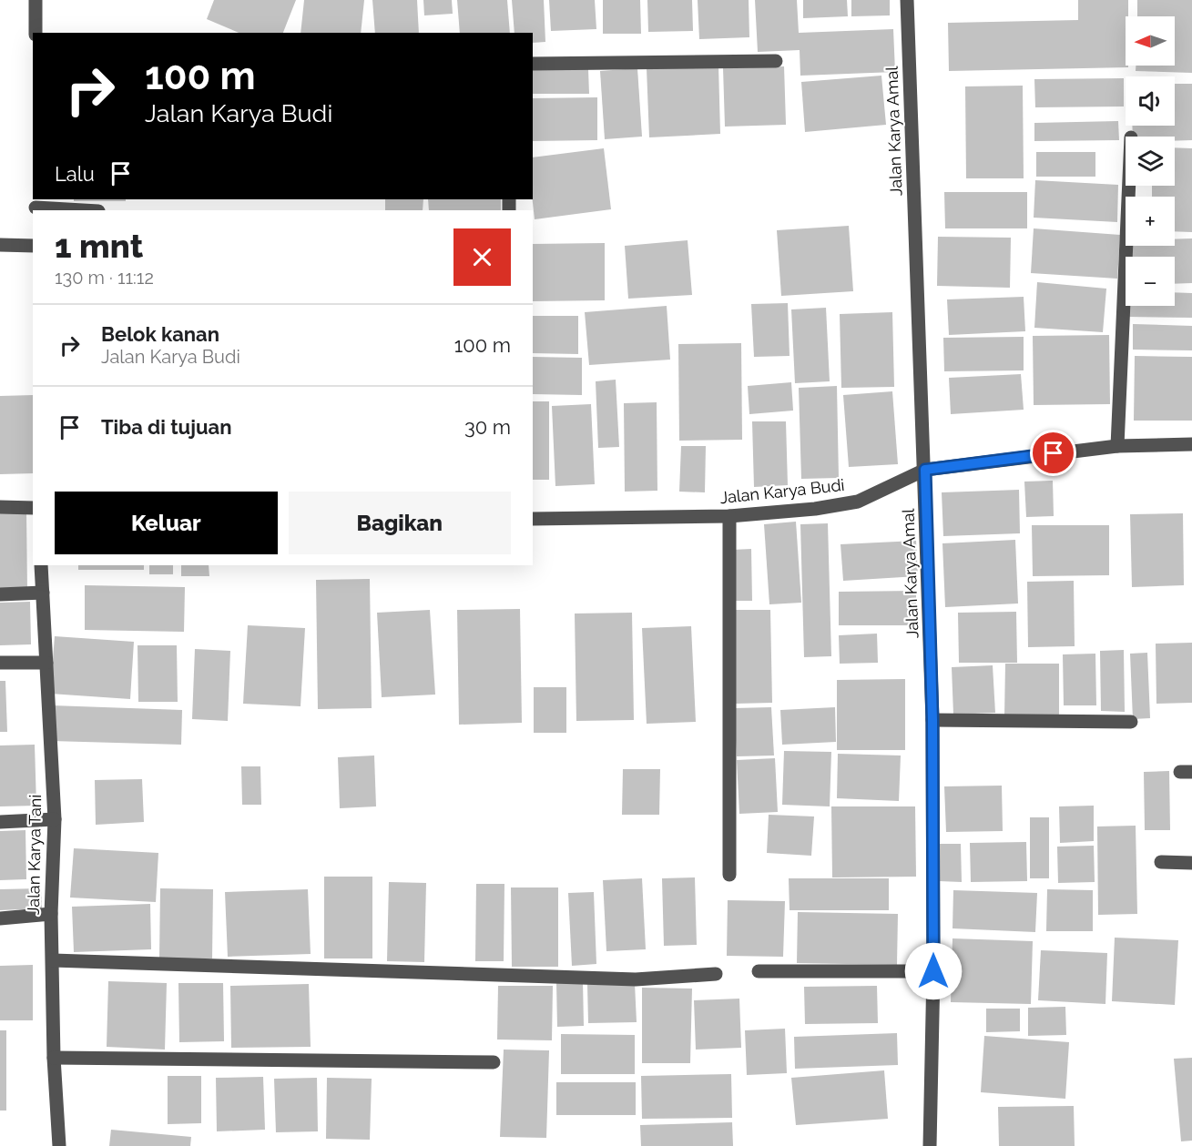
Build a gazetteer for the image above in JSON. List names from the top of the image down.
{
  "streets": {
    "street": ["Jalan Karya Amal", "Jalan Karya Budi", "Jalan Karya Tani"]
  },
  "crossings": [
    ["Jalan Karya Amal", "Jalan Karya Budi"]
  ],
  "north": "left",
  "page": {
    "map_buttons": ["+", "−"],
    "turn": ["100 m", "Jalan Karya Budi"],
    "then": "Lalu",
    "heading": ["1 mnt", "130 m · 11:12"],
    "list": [
      {
        "name": "Belok kanan",
        "note": "Jalan Karya Budi",
        "value": "100 m"
      },
      {
        "name": "Tiba di tujuan",
        "value": "30 m"
      }
    ],
    "buttons": ["Keluar", "Bagikan"]
  }
}
